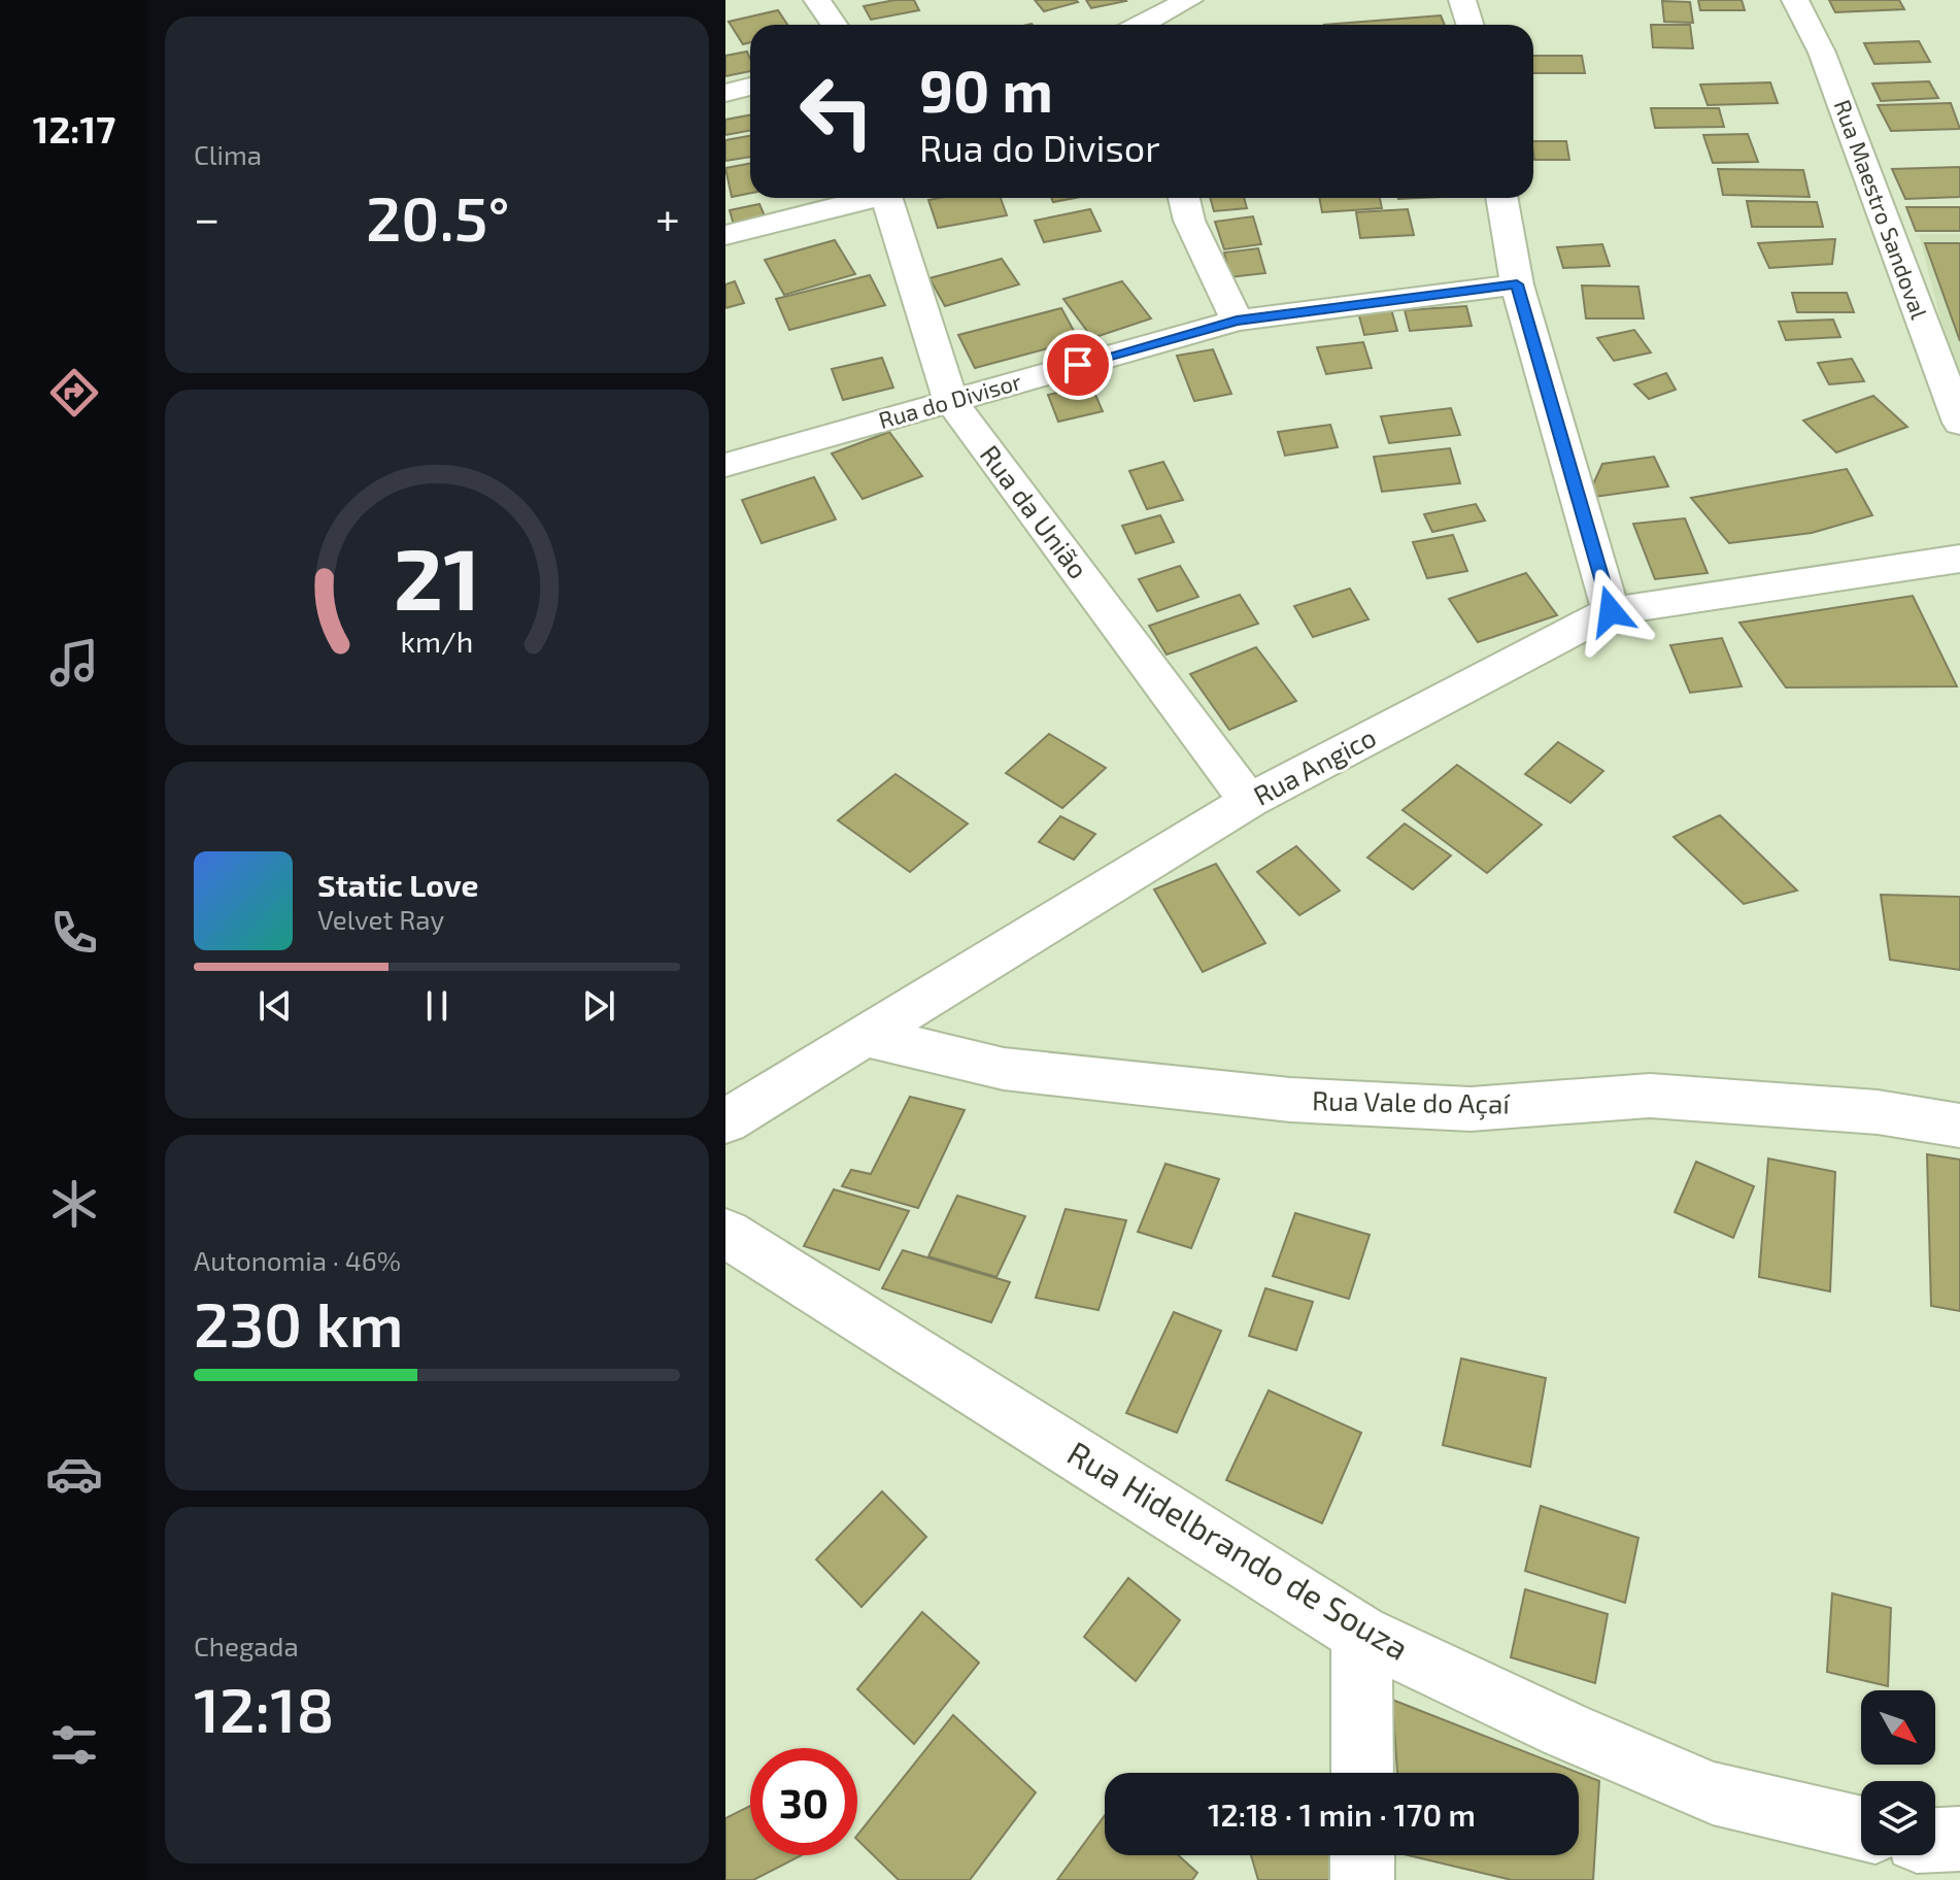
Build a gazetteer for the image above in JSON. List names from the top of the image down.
{
  "streets": {
    "street": [
      "Rua Maestro Sandoval",
      "Rua do Divisor",
      "Rua da União",
      "Rua Angico",
      "Rua Vale do Açaí",
      "Rua Hidelbrando de Souza"
    ]
  },
  "crossings": [
    ["Rua do Divisor", "Rua da União"],
    ["Rua da União", "Rua Angico"],
    ["Rua Angico", "Rua Vale do Açaí"]
  ],
  "north": "bottom right",
  "page": {
    "tabs": "12:17",
    "tile": [
      "Clima",
      ["Autonomia · 46%", "230 km"],
      ["Chegada", "12:18"]
    ],
    "turn": ["90 m", "Rua do Divisor"],
    "heat": ["−", "20.5°", "+"],
    "song": ["Static Love", "Velvet Ray"],
    "limit": "30",
    "trip": "12:18 · 1 min · 170 m",
    "gauge": ["21", "km/h"]
  }
}
